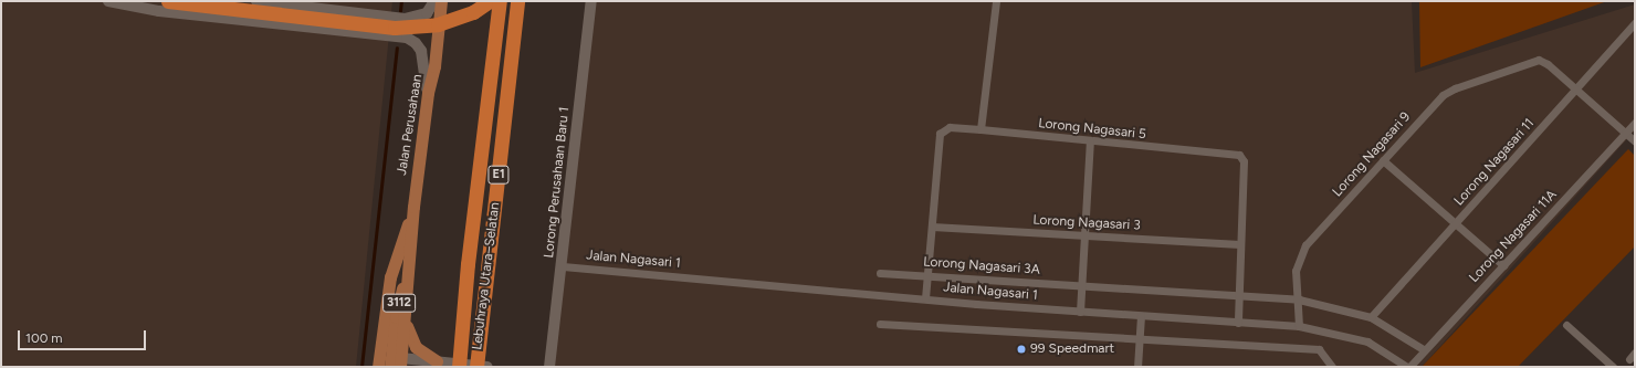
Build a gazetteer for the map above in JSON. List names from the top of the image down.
{
  "streets": {
    "highway": ["E1", "Lebuhraya Utara–Selatan"],
    "main road": ["Jalan Perusahaan", "3112"],
    "street": [
      "Lorong Nagasari 5",
      "Lorong Nagasari 9",
      "Lorong Nagasari 11",
      "Lorong Perusahaan Baru 1",
      "Lorong Nagasari 3",
      "Lorong Nagasari 11A",
      "Jalan Nagasari 1",
      "Lorong Nagasari 3A"
    ]
  },
  "crossings": [
    ["Lorong Nagasari 5", "Lorong Nagasari 3"],
    ["Lorong Nagasari 9", "Lorong Nagasari 11"],
    ["Lorong Nagasari 9", "Jalan Nagasari 1"],
    ["Lorong Perusahaan Baru 1", "Jalan Nagasari 1"],
    ["Lorong Nagasari 11A", "Jalan Nagasari 1"]
  ],
  "places": ["99 Speedmart"],
  "scale_bar": "100 m"
}
